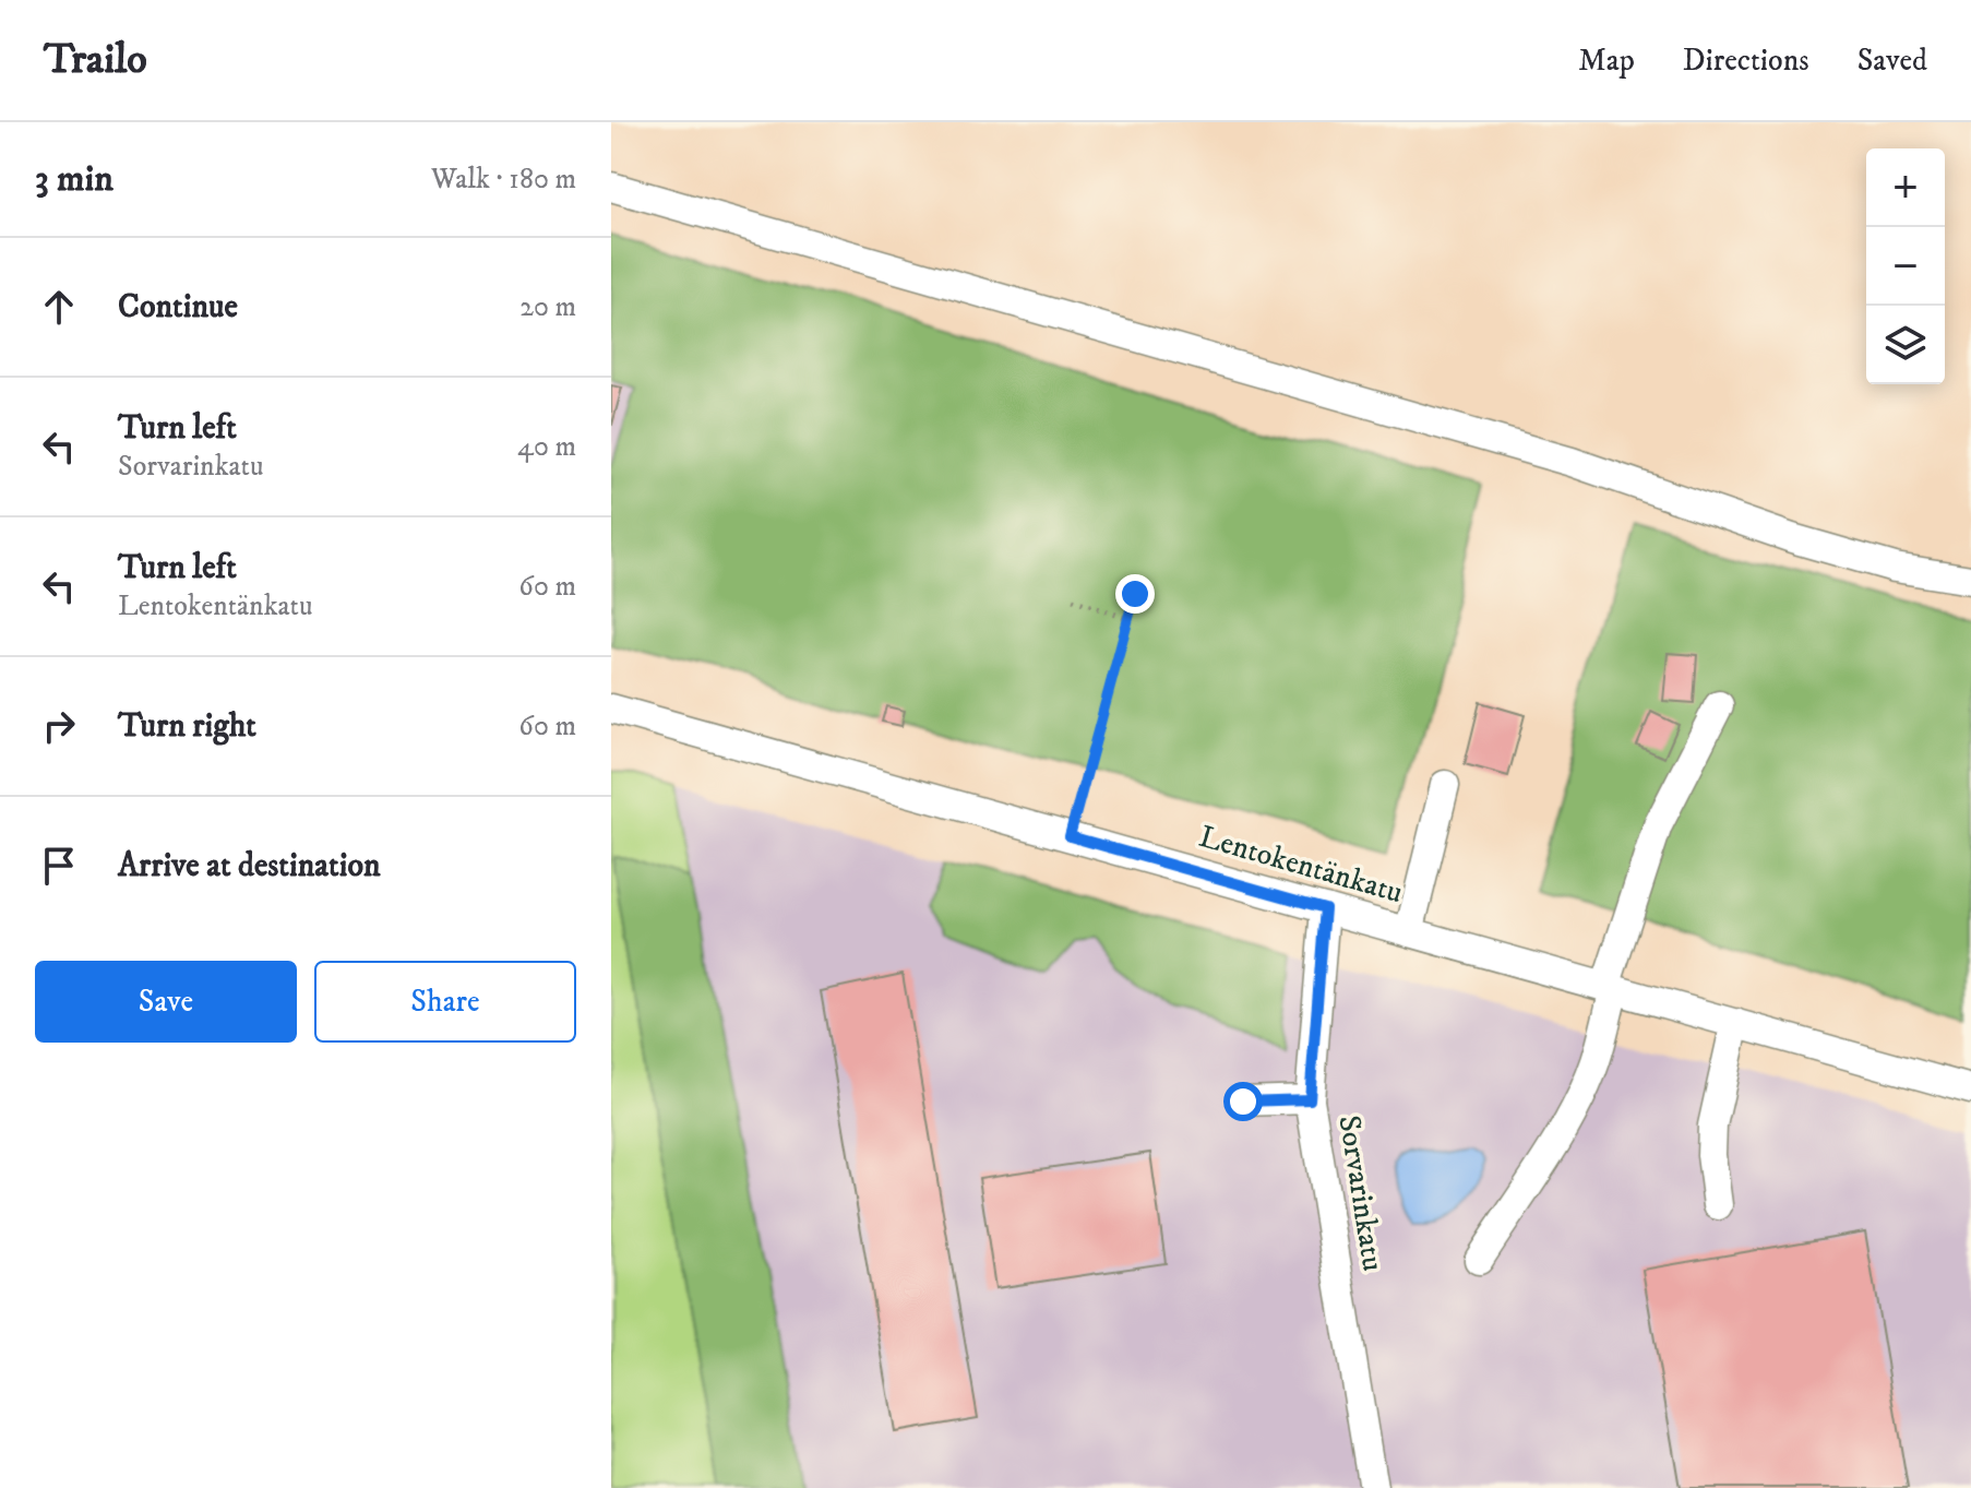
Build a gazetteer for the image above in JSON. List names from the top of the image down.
{
  "streets": {
    "street": ["Lentokentänkatu", "Sorvarinkatu"]
  },
  "crossings": [
    ["Lentokentänkatu", "Sorvarinkatu"]
  ],
  "page": {
    "header": "Trailo",
    "nav": ["Map", "Directions", "Saved"],
    "heading": ["3 min", "Walk · 180 m"],
    "map_buttons": ["+", "−"],
    "list": [
      ["Continue", "20 m"],
      ["Turn left", "Sorvarinkatu", "40 m"],
      ["Turn left", "Lentokentänkatu", "60 m"],
      ["Turn right", "60 m"],
      "Arrive at destination"
    ],
    "buttons": ["Save", "Share"]
  }
}
